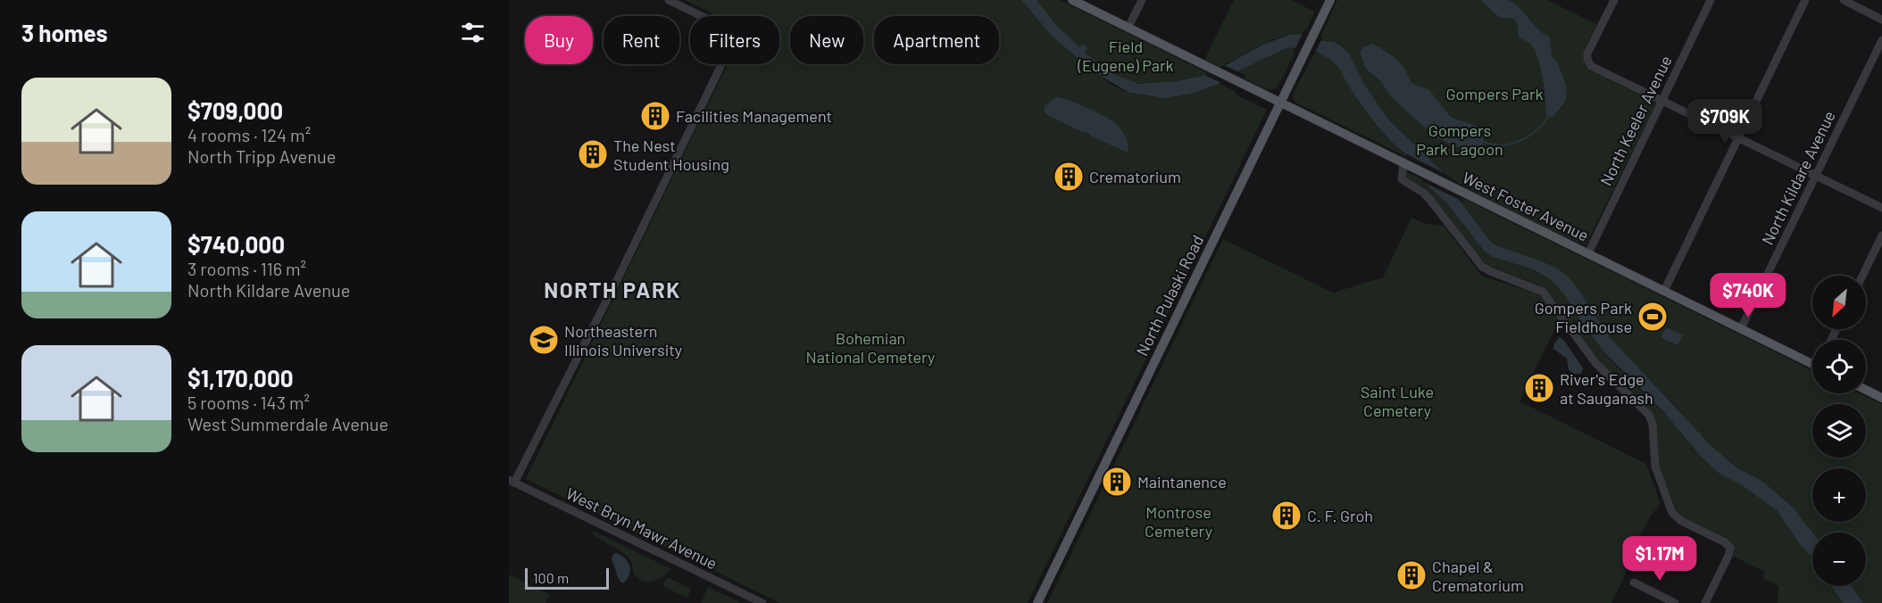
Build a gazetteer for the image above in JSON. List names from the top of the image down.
{
  "streets": {
    "main road": ["West Foster Avenue", "North Pulaski Road"],
    "street": ["North Keeler Avenue", "North Kildare Avenue", "West Bryn Mawr Avenue"]
  },
  "crossings": [
    ["North Keeler Avenue", "West Foster Avenue"],
    ["North Kildare Avenue", "West Foster Avenue"],
    ["West Foster Avenue", "North Pulaski Road"]
  ],
  "districts": ["NORTH PARK"],
  "parks": [
    "Field (Eugene) Park",
    "Gompers Park",
    "Gompers Park Lagoon",
    "Bohemian National Cemetery",
    "Saint Luke Cemetery",
    "Montrose Cemetery"
  ],
  "places": {
    "building": [
      "Facilities Management",
      "The Nest Student Housing",
      "Crematorium",
      "River's Edge at Sauganash",
      "Maintanence",
      "C. F. Groh",
      "Chapel & Crematorium"
    ],
    "sports": ["Gompers Park Fieldhouse"],
    "school or university": ["Northeastern Illinois University"]
  },
  "scale_bar": "100 m",
  "north": "bottom left",
  "page": {
    "heading": "3 homes",
    "chip": [
      "Buy",
      "Rent",
      "Filters",
      "New",
      "Apartment"
    ],
    "list": [
      {
        "name": "$709,000",
        "note": "4 rooms · 124 m² · North Tripp Avenue"
      },
      {
        "name": "$740,000",
        "note": "3 rooms · 116 m² · North Kildare Avenue"
      },
      {
        "name": "$1,170,000",
        "note": "5 rooms · 143 m² · West Summerdale Avenue"
      }
    ],
    "price": ["$709K", "$740K", "$1.17M"],
    "map_buttons": ["+", "−"],
    "scale": "100 m"
  }
}
